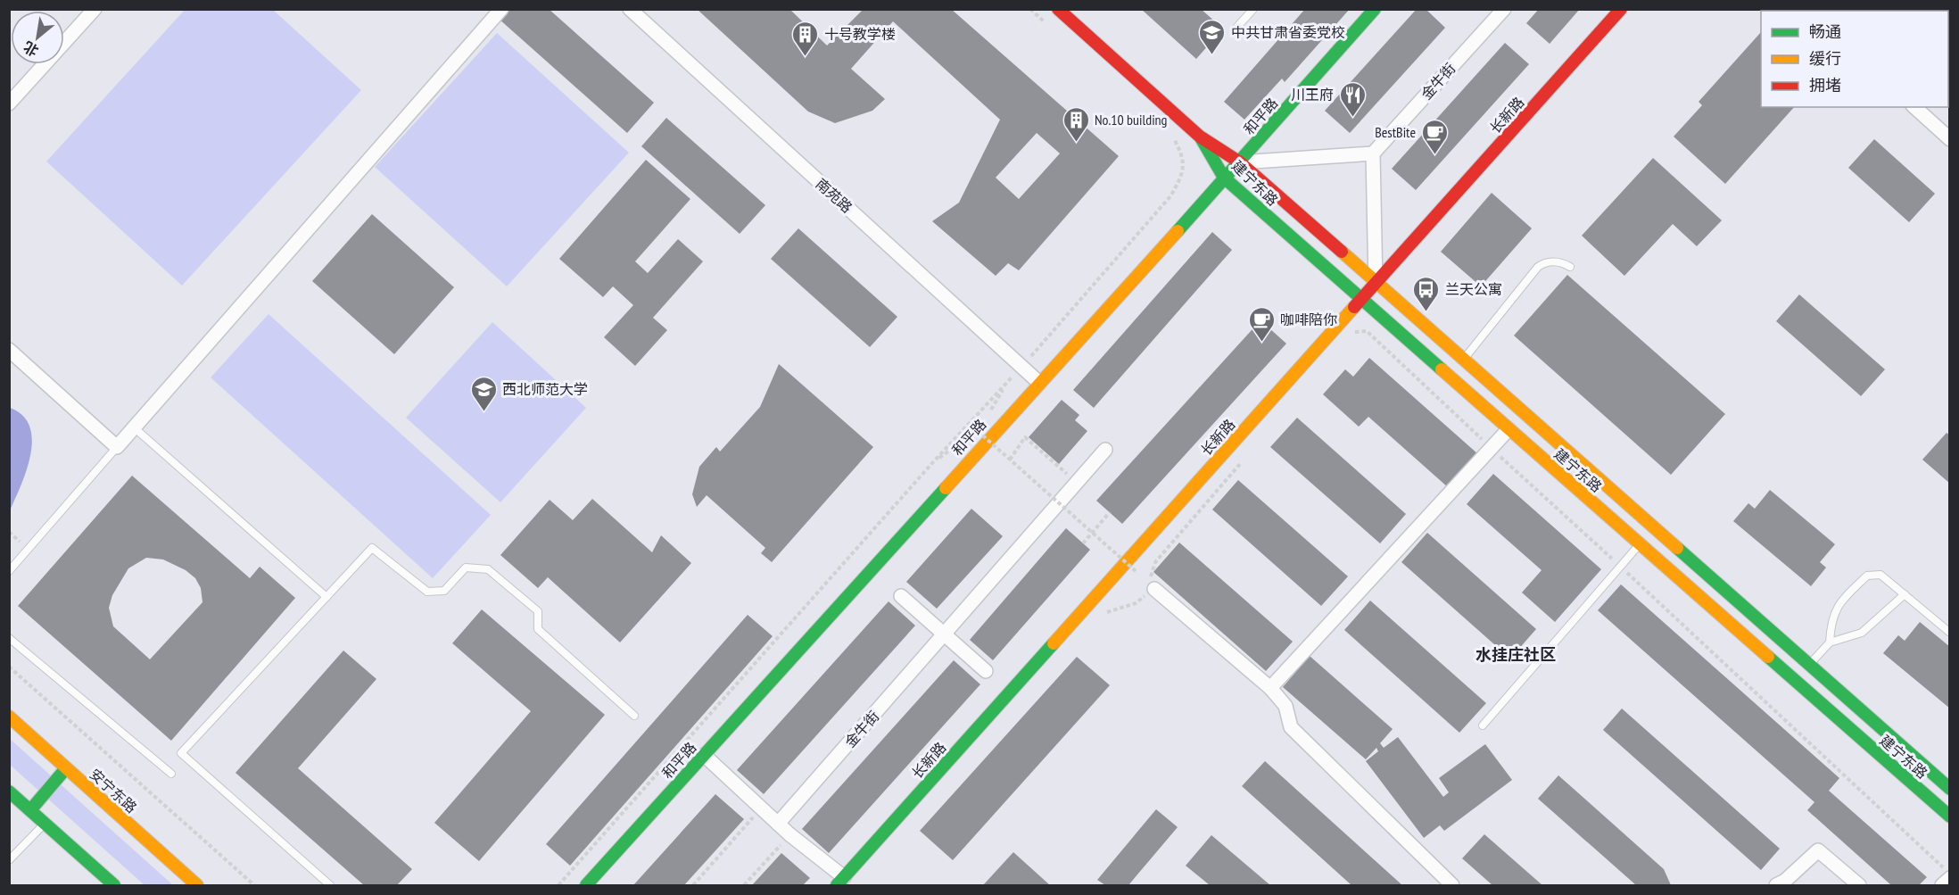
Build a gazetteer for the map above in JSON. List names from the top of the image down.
{
  "streets": {
    "main road": [
      "长新路",
      "和平路",
      "建宁东路",
      "安宁东路"
    ],
    "street": ["金牛街", "南苑路"]
  },
  "crossings": [
    ["长新路", "建宁东路"],
    ["和平路", "建宁东路"],
    ["和平路", "南苑路"]
  ],
  "districts": ["水挂庄社区"],
  "places": {
    "school or university": ["中共甘肃省委党校", "西北师范大学"],
    "building": ["十号教学楼", "No.10 building"],
    "restaurant": ["川王府"],
    "cafe": ["BestBite", "咖啡陪你"],
    "bus stop": ["兰天公寓"]
  },
  "legend": ["畅通", "缓行", "拥堵"],
  "north": "bottom left"
}
